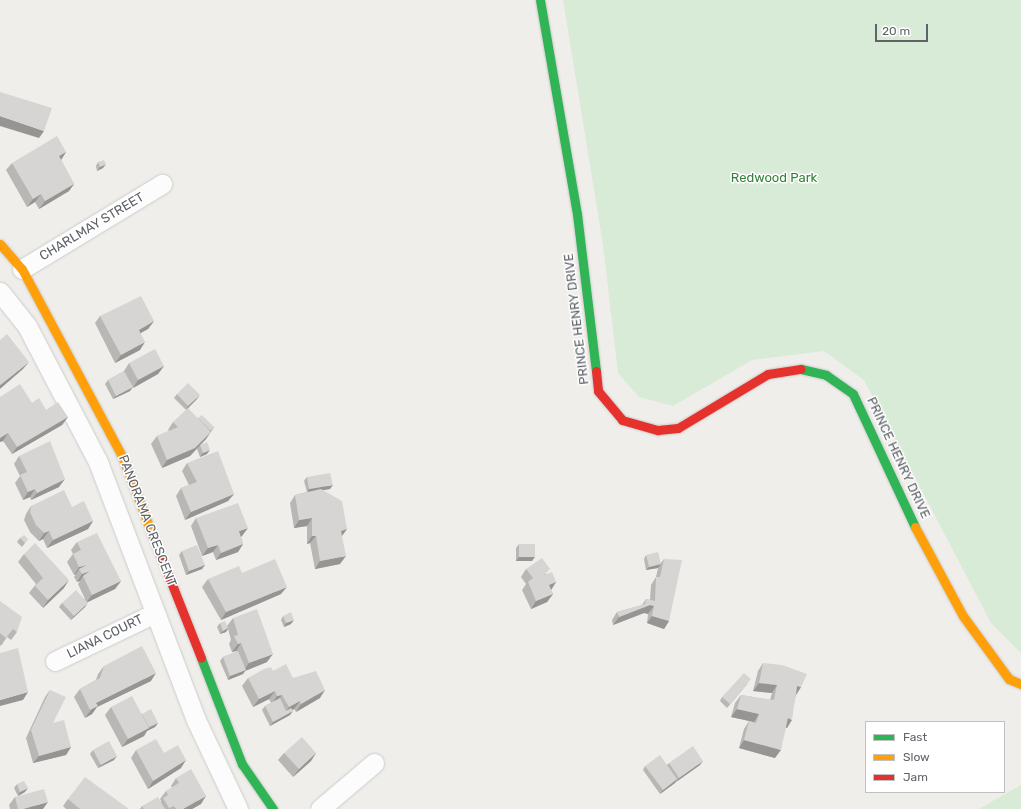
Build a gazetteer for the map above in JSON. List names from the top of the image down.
{
  "streets": {
    "street": [
      "CHARLMAY STREET",
      "PRINCE HENRY DRIVE",
      "PANORAMA CRESCENT",
      "LIANA COURT"
    ]
  },
  "crossings": [
    ["CHARLMAY STREET", "PANORAMA CRESCENT"],
    ["PANORAMA CRESCENT", "LIANA COURT"]
  ],
  "parks": ["Redwood Park"],
  "legend": ["Fast", "Slow", "Jam"],
  "scale_bar": "20 m"
}
